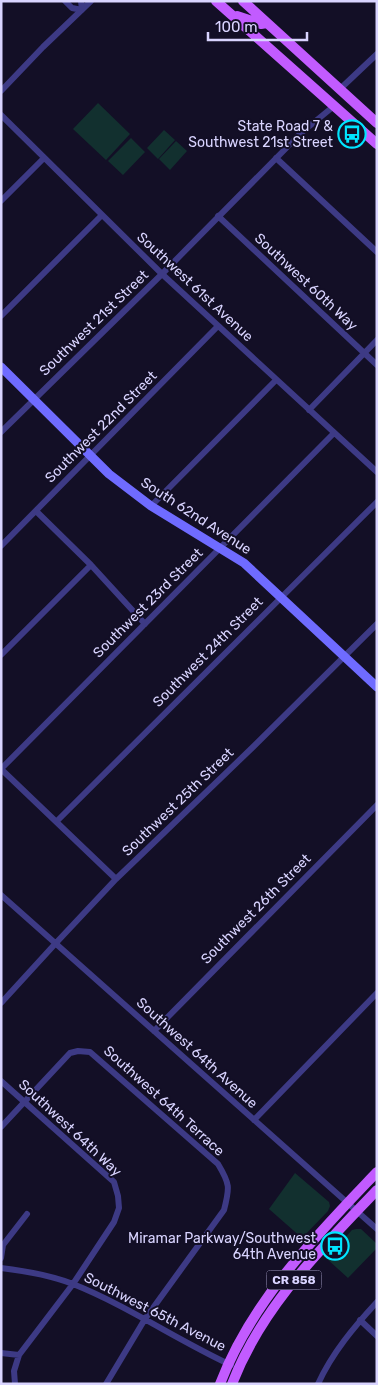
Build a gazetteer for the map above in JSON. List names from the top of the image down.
{
  "streets": {
    "main road": ["CR 858"],
    "street": [
      "Southwest 60th Way",
      "Southwest 61st Avenue",
      "Southwest 21st Street",
      "Southwest 22nd Street",
      "South 62nd Avenue",
      "Southwest 23rd Street",
      "Southwest 24th Street",
      "Southwest 25th Street",
      "Southwest 26th Street",
      "Southwest 64th Avenue",
      "Southwest 64th Terrace",
      "Southwest 64th Way",
      "Southwest 65th Avenue"
    ]
  },
  "crossings": [
    ["Southwest 60th Way", "Southwest 21st Street"],
    ["Southwest 61st Avenue", "Southwest 21st Street"],
    ["Southwest 61st Avenue", "Southwest 22nd Street"],
    ["Southwest 61st Avenue", "Southwest 23rd Street"],
    ["Southwest 21st Street", "South 62nd Avenue"],
    ["Southwest 22nd Street", "South 62nd Avenue"],
    ["South 62nd Avenue", "Southwest 23rd Street"],
    ["South 62nd Avenue", "Southwest 24th Street"],
    ["South 62nd Avenue", "Southwest 25th Street"],
    ["Southwest 25th Street", "Southwest 64th Avenue"],
    ["Southwest 26th Street", "Southwest 64th Avenue"],
    ["Southwest 64th Avenue", "CR 858"],
    ["Southwest 64th Terrace", "Southwest 64th Way"],
    ["Southwest 64th Terrace", "Southwest 65th Avenue"],
    ["Southwest 64th Way", "Southwest 65th Avenue"],
    ["CR 858", "Southwest 65th Avenue"]
  ],
  "places": {
    "bus stop": ["State Road 7 & Southwest 21st Street", "Miramar Parkway/Southwest 64th Avenue"]
  },
  "scale_bar": "100 m"
}
